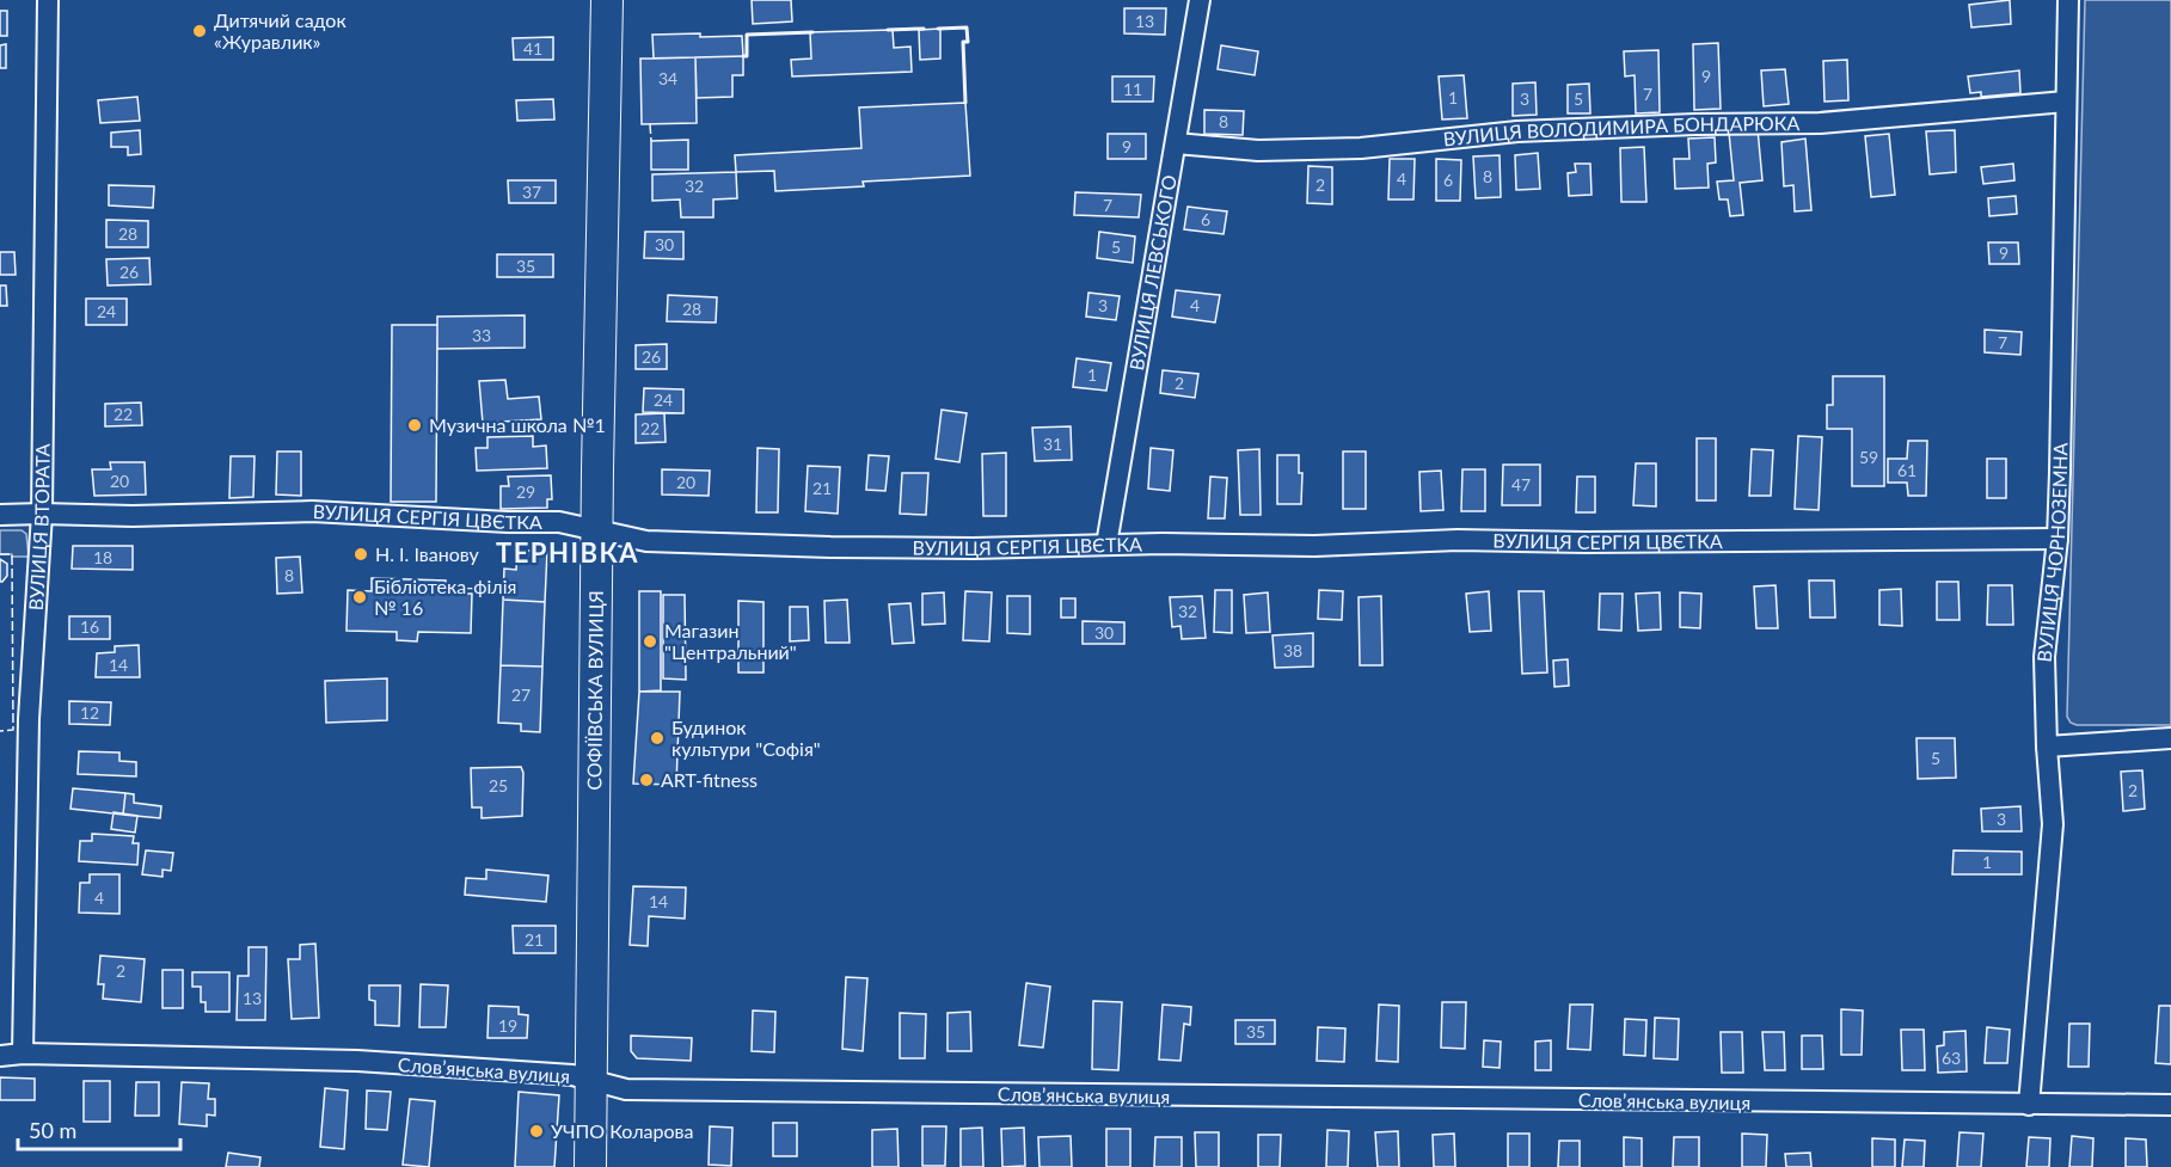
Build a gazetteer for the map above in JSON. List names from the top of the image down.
{
  "streets": {
    "main road": ["СОФІЇВСЬКА ВУЛИЦЯ"],
    "street": [
      "ВУЛИЦЯ ВОЛОДИМИРА БОНДАРЮКА",
      "ВУЛИЦЯ ЛЕВСЬКОГО",
      "ВУЛИЦЯ СЕРГІЯ ЦВЄТКА",
      "ВУЛИЦЯ ВТОРАТА",
      "ВУЛИЦЯ ЧОРНОЗЕМНА",
      "Словʼянська вулиця"
    ]
  },
  "crossings": [
    ["ВУЛИЦЯ ВОЛОДИМИРА БОНДАРЮКА", "ВУЛИЦЯ ЛЕВСЬКОГО"],
    ["ВУЛИЦЯ ВОЛОДИМИРА БОНДАРЮКА", "ВУЛИЦЯ ЧОРНОЗЕМНА"],
    ["ВУЛИЦЯ ЛЕВСЬКОГО", "ВУЛИЦЯ СЕРГІЯ ЦВЄТКА"],
    ["ВУЛИЦЯ СЕРГІЯ ЦВЄТКА", "ВУЛИЦЯ ВТОРАТА"],
    ["ВУЛИЦЯ СЕРГІЯ ЦВЄТКА", "ВУЛИЦЯ ЧОРНОЗЕМНА"],
    ["ВУЛИЦЯ СЕРГІЯ ЦВЄТКА", "СОФІЇВСЬКА ВУЛИЦЯ"],
    ["ВУЛИЦЯ ВТОРАТА", "Словʼянська вулиця"],
    ["ВУЛИЦЯ ЧОРНОЗЕМНА", "Словʼянська вулиця"],
    ["СОФІЇВСЬКА ВУЛИЦЯ", "Словʼянська вулиця"]
  ],
  "districts": ["ТЕРНІВКА"],
  "places": [
    "Дитячий садок «Журавлик»",
    "Музична школа №1",
    "Н. І. Іванову",
    "Бібліотека-філія № 16",
    "Магазин \"Центральний\"",
    "Будинок культури \"Софія\"",
    "ART-fitness",
    "УЧПО Коларова"
  ],
  "house_numbers": [
    "13",
    "41",
    "9",
    "34",
    "11",
    "7",
    "1",
    "3",
    "5",
    "8",
    "9",
    "8",
    "4",
    "6",
    "2",
    "32",
    "37",
    "7",
    "6",
    "28",
    "30",
    "5",
    "9",
    "35",
    "26",
    "3",
    "4",
    "28",
    "24",
    "33",
    "7",
    "26",
    "1",
    "2",
    "24",
    "22",
    "22",
    "31",
    "59",
    "61",
    "20",
    "20",
    "47",
    "21",
    "29",
    "18",
    "8",
    "32",
    "16",
    "30",
    "38",
    "14",
    "27",
    "12",
    "5",
    "25",
    "2",
    "3",
    "1",
    "4",
    "14",
    "21",
    "2",
    "13",
    "19",
    "35",
    "63"
  ],
  "scale_bar": "50 m"
}
